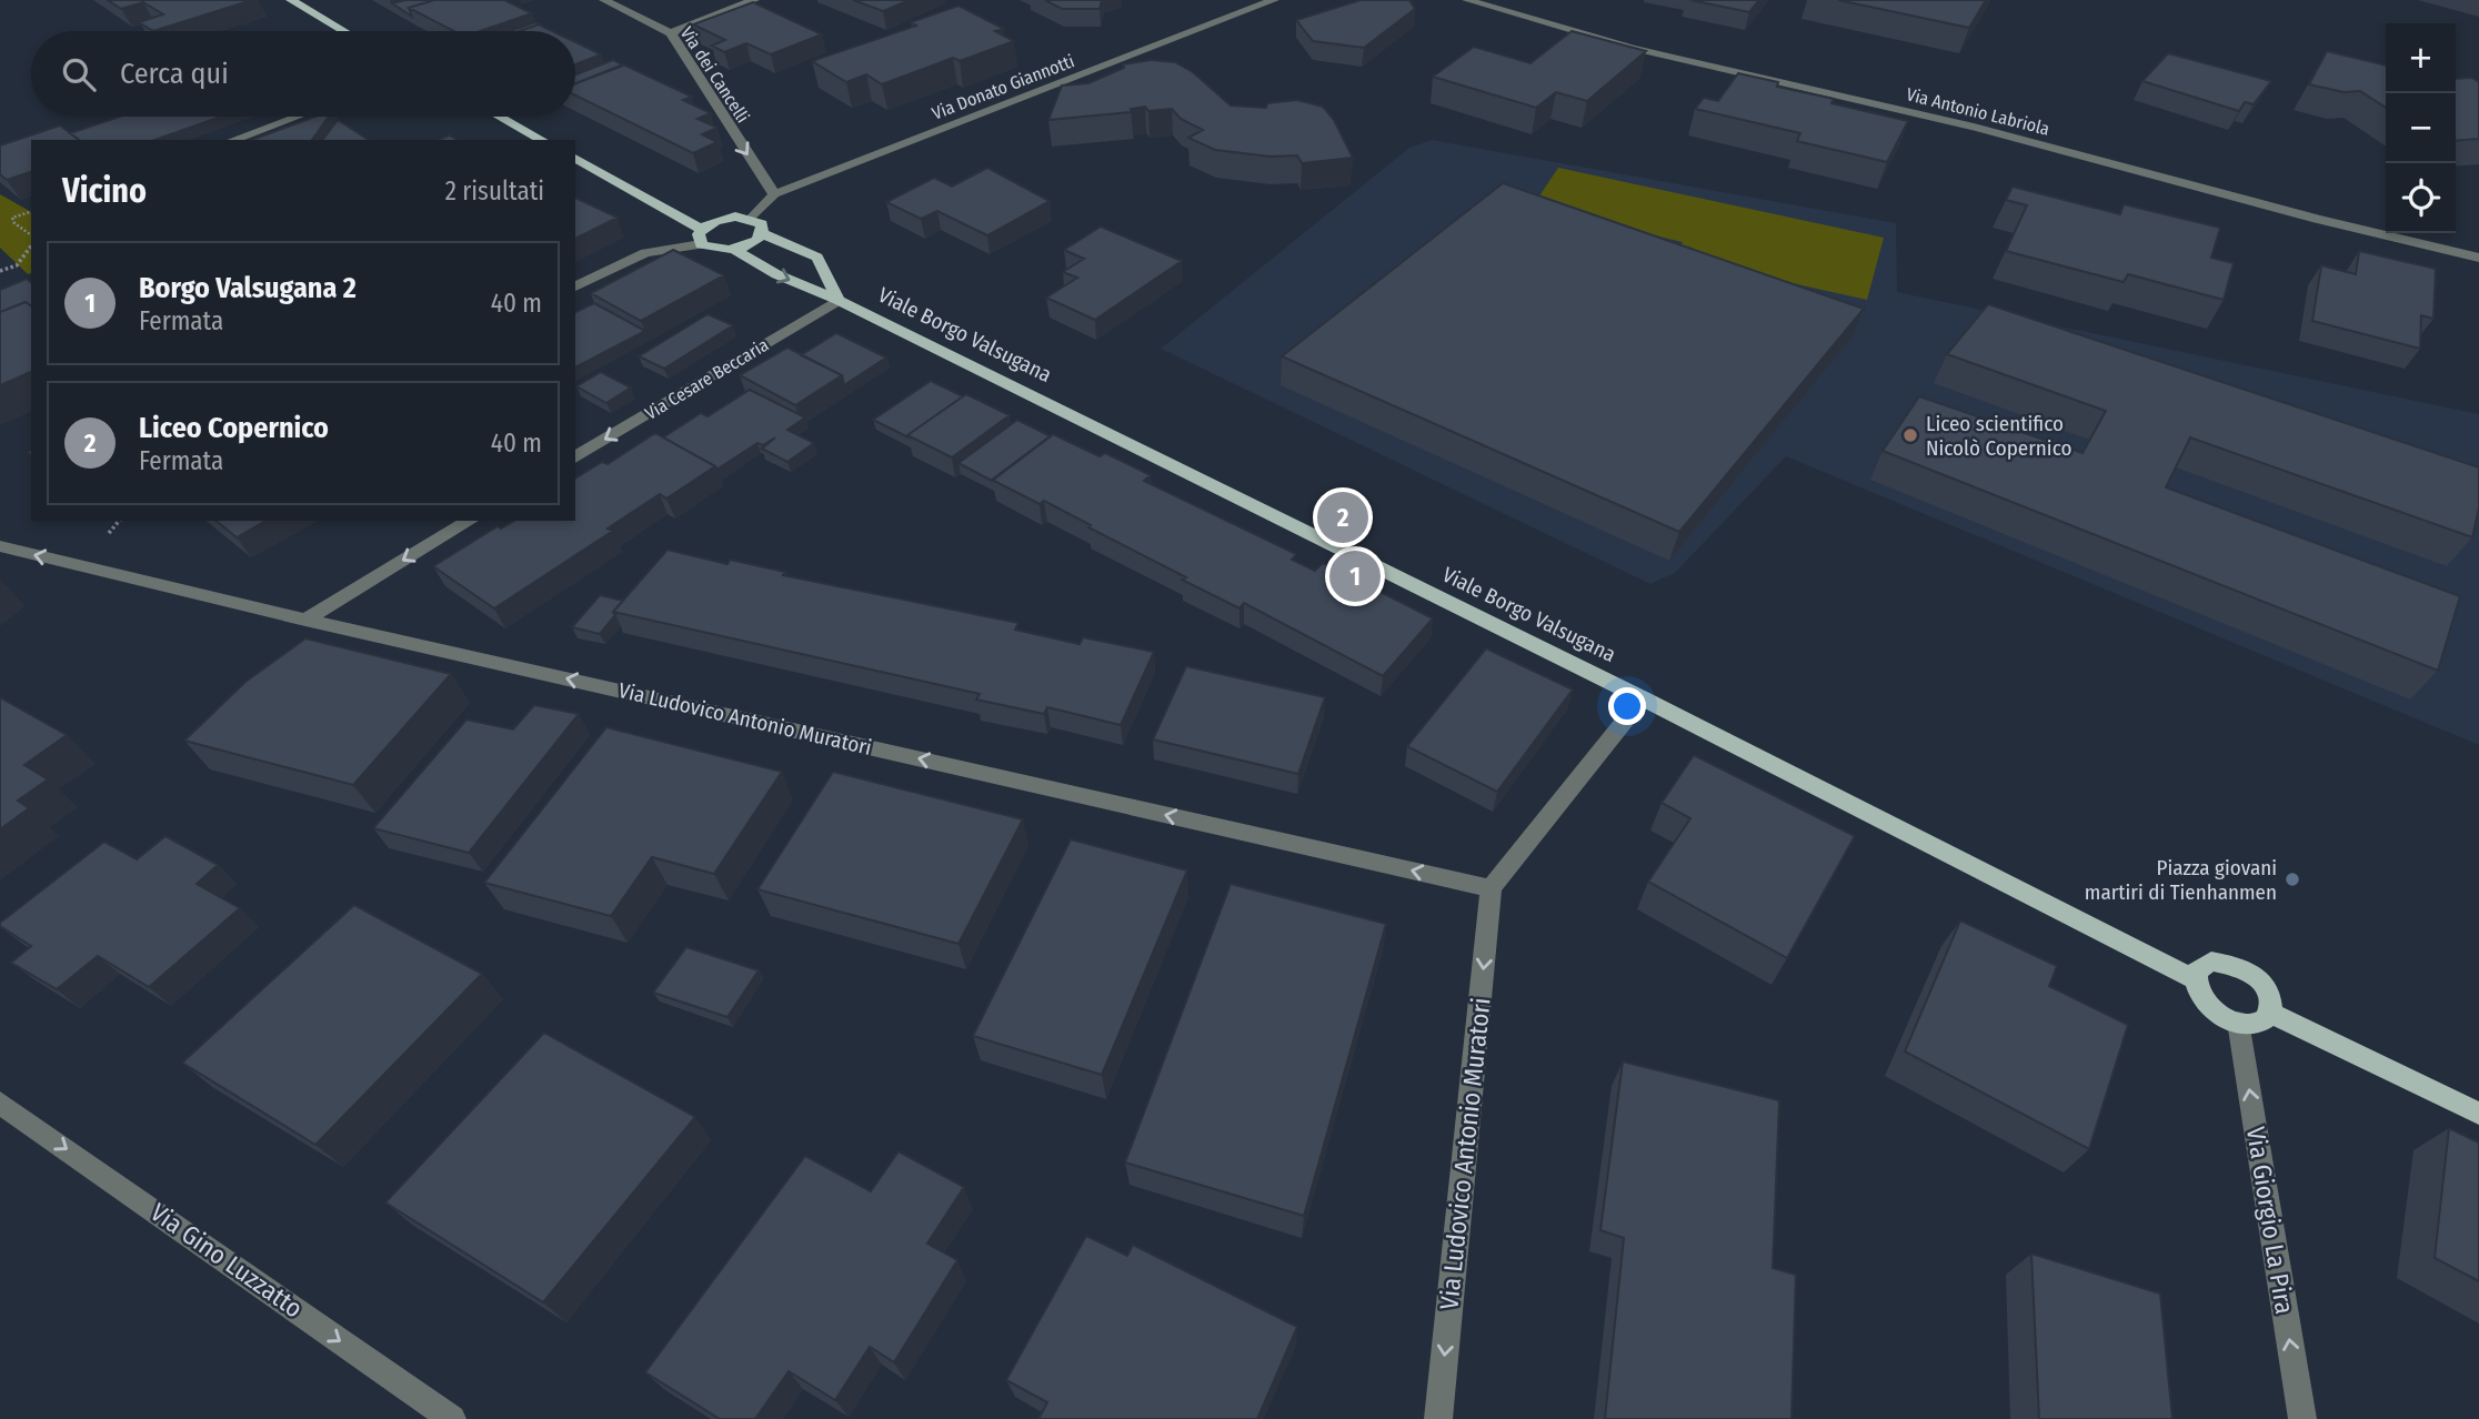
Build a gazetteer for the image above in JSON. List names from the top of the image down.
{
  "streets": {
    "main road": ["Viale Borgo Valsugana"],
    "street": [
      "Via dei Cancelli",
      "Via Donato Giannotti",
      "Via Antonio Labriola",
      "Via Cesare Beccaria",
      "Via Ludovico Antonio Muratori",
      "Via Giorgio La Pira",
      "Via Gino Luzzatto"
    ]
  },
  "crossings": [
    ["Via dei Cancelli", "Via Donato Giannotti"],
    ["Via Donato Giannotti", "Viale Borgo Valsugana"],
    ["Viale Borgo Valsugana", "Via Cesare Beccaria"],
    ["Viale Borgo Valsugana", "Via Giorgio La Pira"]
  ],
  "one_way": ["Via dei Cancelli", "Via Giorgio La Pira", "Via Gino Luzzatto"],
  "places": ["Liceo scientifico Nicolò Copernico", "Piazza giovani martiri di Tienhanmen"],
  "page": {
    "map_buttons": ["+", "−"],
    "search": "Cerca qui",
    "heading": ["Vicino", "2 risultati"],
    "list": [
      {
        "mark": "1",
        "name": "Borgo Valsugana 2",
        "note": "Fermata",
        "value": "40 m"
      },
      {
        "mark": "2",
        "name": "Liceo Copernico",
        "note": "Fermata",
        "value": "40 m"
      }
    ],
    "pins": ["2", "1"]
  }
}
